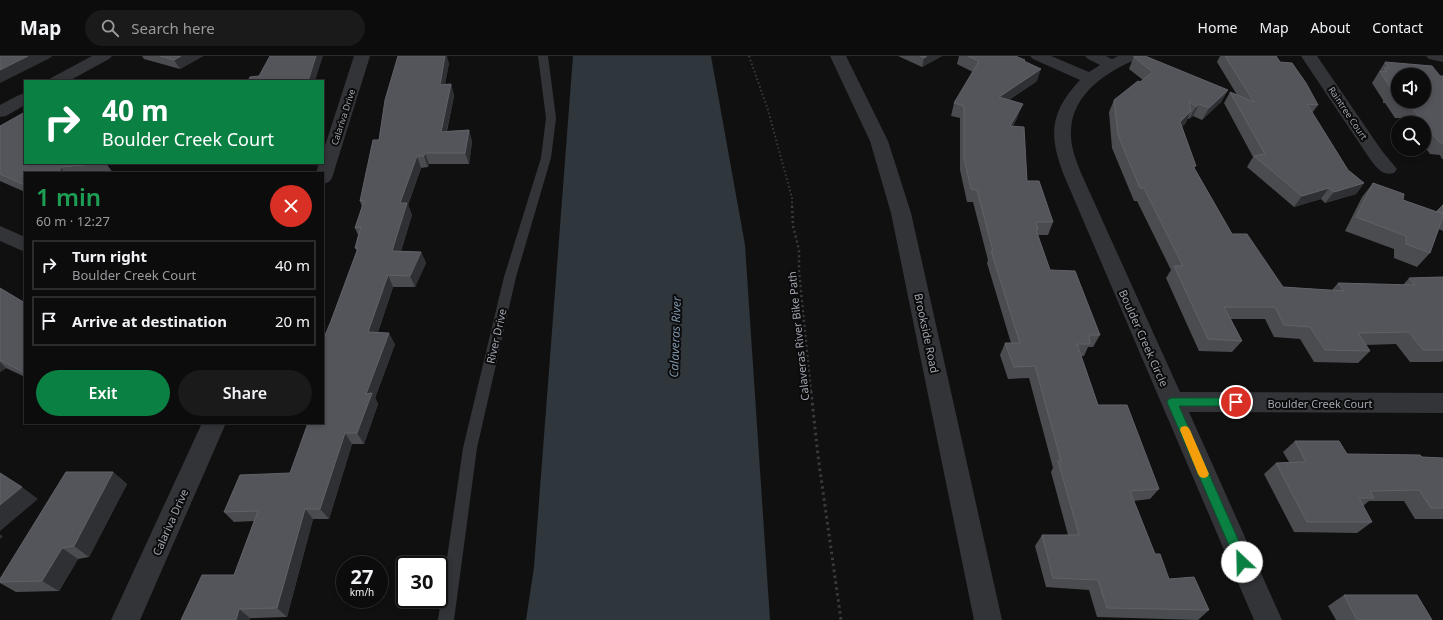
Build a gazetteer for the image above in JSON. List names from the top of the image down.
{
  "streets": {
    "street": [
      "Raintree Court",
      "Calariva Drive",
      "Brookside Road",
      "Boulder Creek Circle",
      "Boulder Creek Court"
    ],
    "lane": ["River Drive"],
    "path": ["Calaveras River Bike Path"]
  },
  "crossings": [
    ["Boulder Creek Circle", "Boulder Creek Court"]
  ],
  "water": ["Calaveras River"],
  "page": {
    "header": "Map",
    "search": "Search here",
    "nav": [
      "Home",
      "Map",
      "About",
      "Contact"
    ],
    "turn": ["40 m", "Boulder Creek Court"],
    "heading": ["1 min", "60 m · 12:27"],
    "list": [
      {
        "name": "Turn right",
        "note": "Boulder Creek Court",
        "value": "40 m"
      },
      {
        "name": "Arrive at destination",
        "value": "20 m"
      }
    ],
    "buttons": ["Exit", "Share"],
    "speed": "27 km/h",
    "limit": "30"
  }
}
